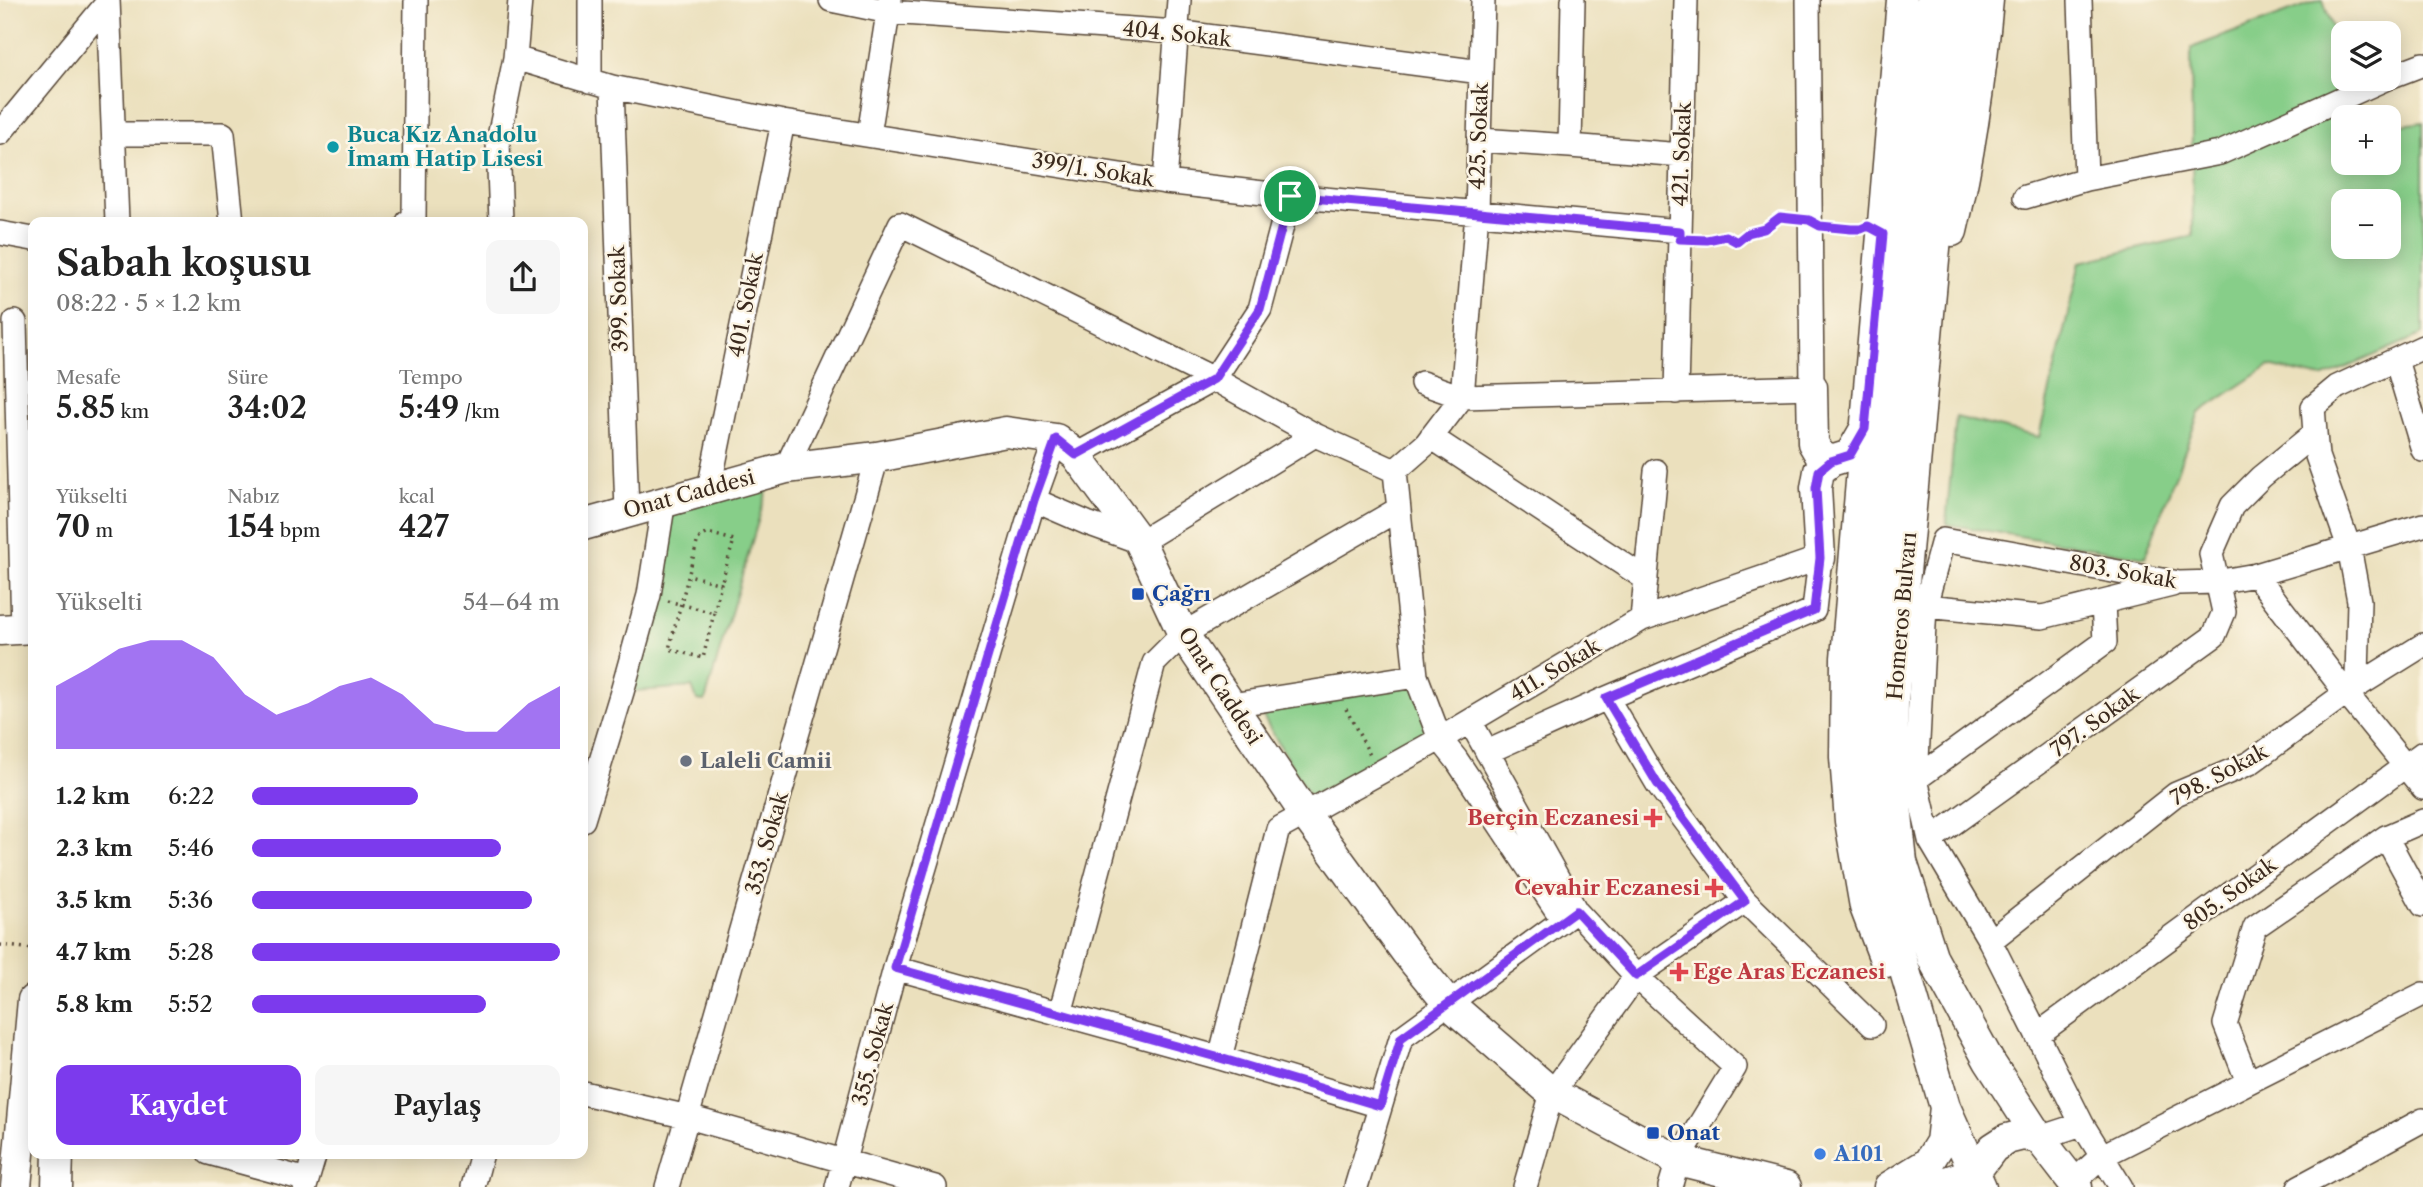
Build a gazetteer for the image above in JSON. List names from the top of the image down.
{
  "streets": {
    "main road": ["Onat Caddesi", "Homeros Bulvarı"],
    "street": [
      "404. Sokak",
      "425. Sokak",
      "421. Sokak",
      "399/1. Sokak",
      "399. Sokak",
      "401. Sokak",
      "803. Sokak",
      "411. Sokak",
      "797. Sokak",
      "798. Sokak",
      "353. Sokak",
      "805. Sokak",
      "355. Sokak"
    ]
  },
  "crossings": [
    ["404. Sokak", "425. Sokak"],
    ["425. Sokak", "399/1. Sokak"],
    ["421. Sokak", "399/1. Sokak"],
    ["399/1. Sokak", "399. Sokak"],
    ["399/1. Sokak", "401. Sokak"],
    ["399. Sokak", "Onat Caddesi"],
    ["401. Sokak", "Onat Caddesi"],
    ["Onat Caddesi", "411. Sokak"],
    ["Onat Caddesi", "353. Sokak"],
    ["Onat Caddesi", "355. Sokak"],
    ["803. Sokak", "797. Sokak"]
  ],
  "places": {
    "other": ["Buca Kız Anadolu İmam Hatip Lisesi", "Laleli Camii", "A101"],
    "transit": ["Çağrı", "Onat"],
    "health": ["Berçin Eczanesi", "Cevahir Eczanesi", "Ege Aras Eczanesi"]
  },
  "page": {
    "map_buttons": ["+", "−"],
    "heading": ["Sabah koşusu", "08:22 · 5 × 1.2 km"],
    "stats": [
      ["Mesafe", "5.85 km"],
      ["Süre", "34:02"],
      ["Tempo", "5:49 /km"],
      ["Yükselti", "70 m"],
      ["Nabız", "154 bpm"],
      ["kcal", "427"]
    ],
    "chart": ["Yükselti", "54–64 m"],
    "list": [
      {
        "name": "1.2 km",
        "note": "6:22"
      },
      {
        "name": "2.3 km",
        "note": "5:46"
      },
      {
        "name": "3.5 km",
        "note": "5:36"
      },
      {
        "name": "4.7 km",
        "note": "5:28"
      },
      {
        "name": "5.8 km",
        "note": "5:52"
      }
    ],
    "buttons": ["Kaydet", "Paylaş"]
  }
}
